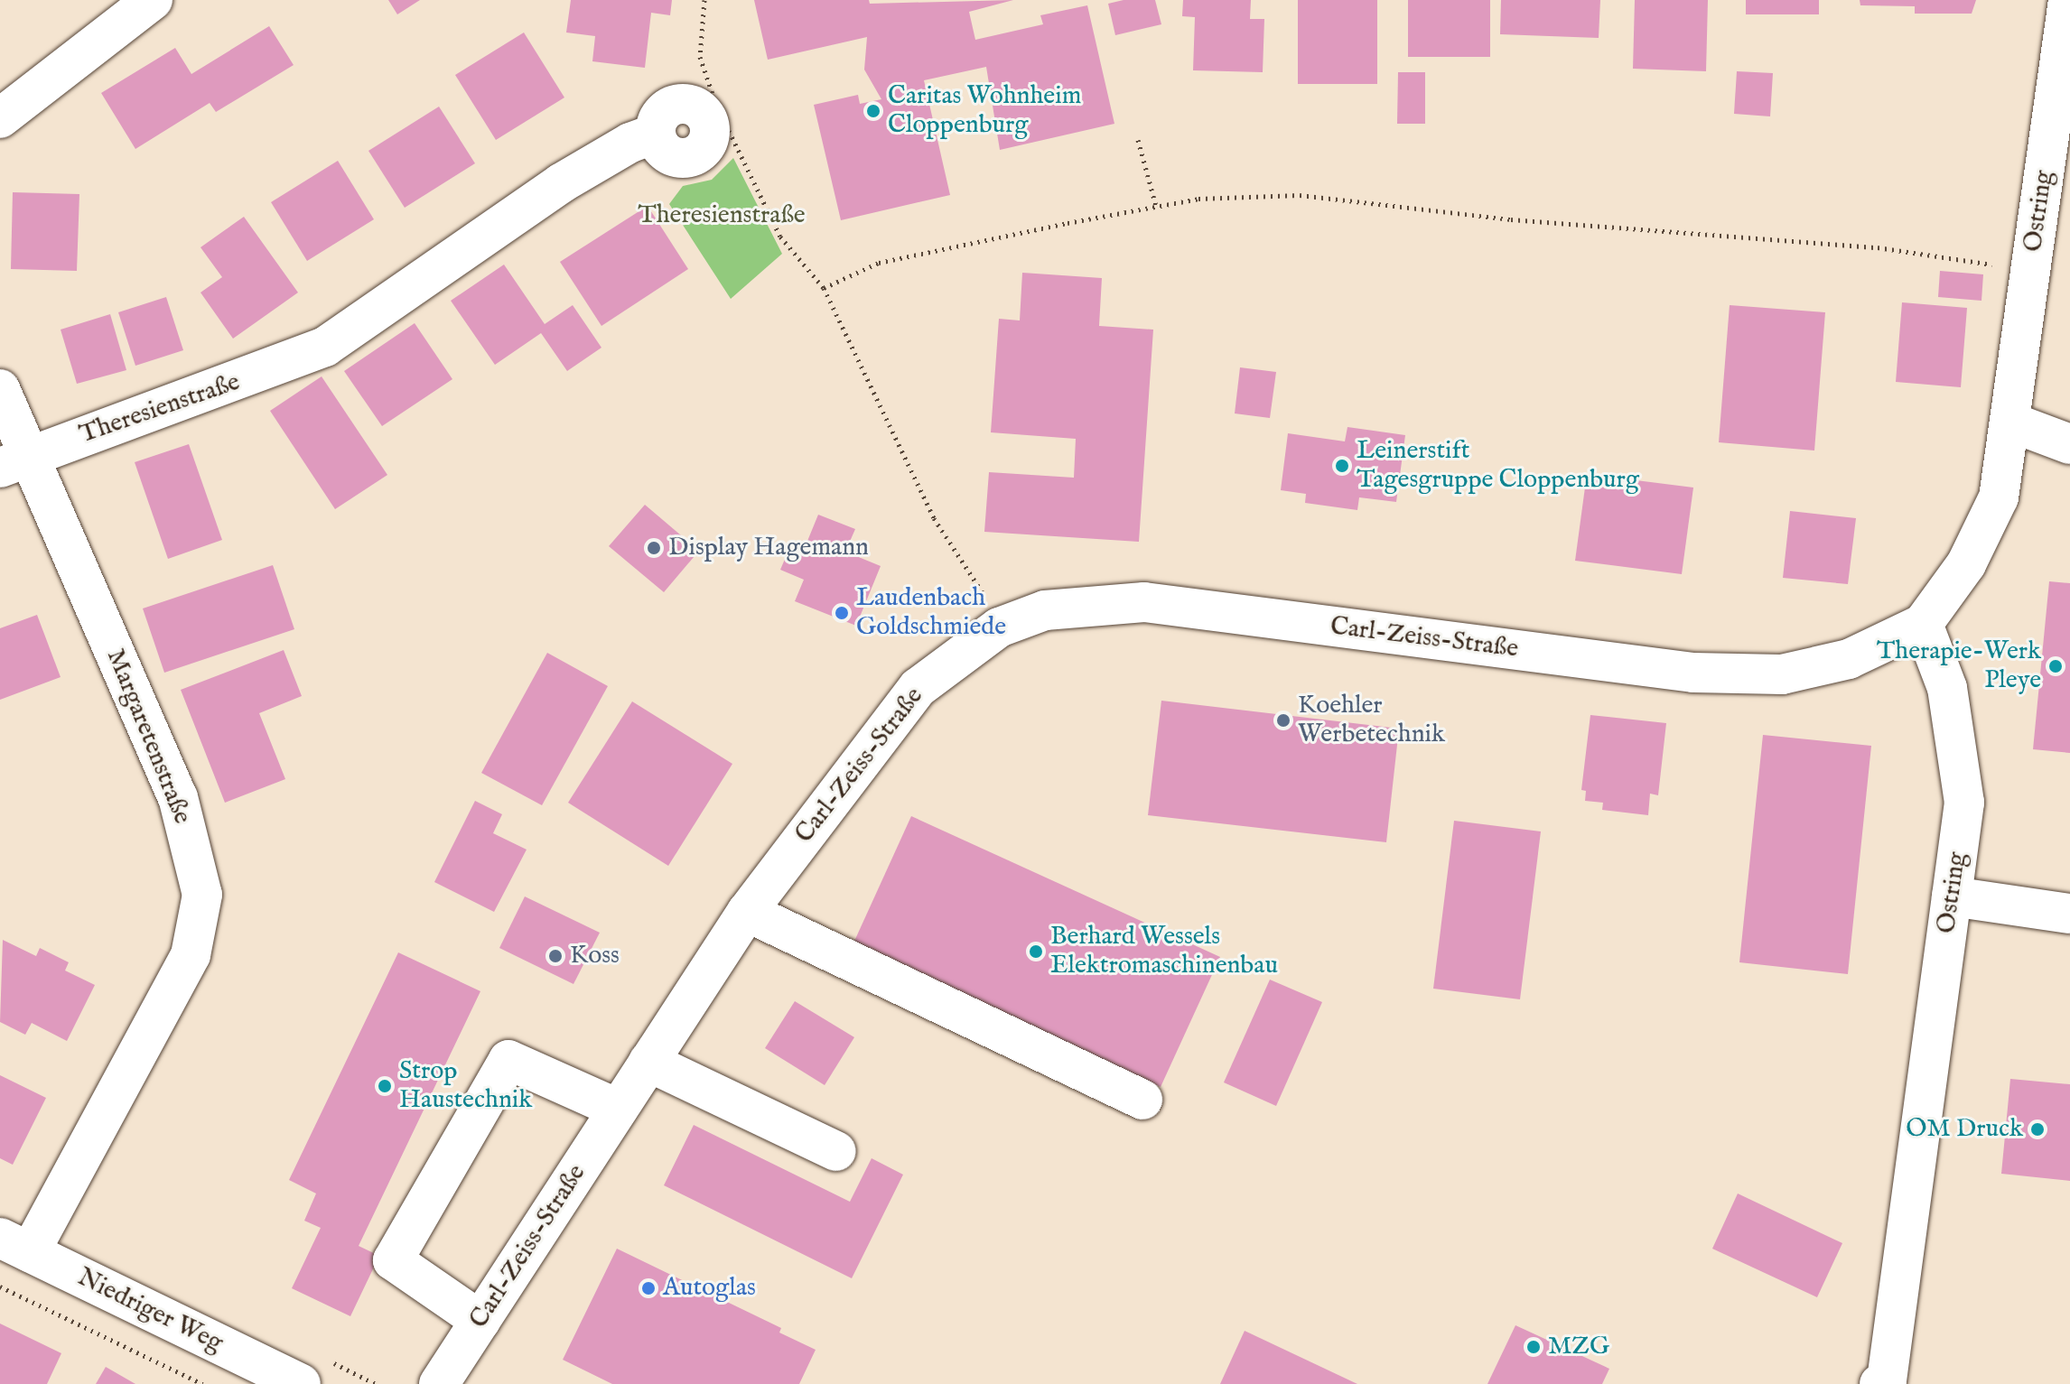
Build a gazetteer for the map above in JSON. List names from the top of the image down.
{
  "streets": {
    "street": [
      "Ostring",
      "Theresienstraße",
      "Carl-Zeiss-Straße",
      "Margaretenstraße",
      "Niedriger Weg"
    ]
  },
  "crossings": [
    ["Ostring", "Carl-Zeiss-Straße"],
    ["Theresienstraße", "Margaretenstraße"],
    ["Margaretenstraße", "Niedriger Weg"]
  ],
  "parks": ["Theresienstraße"],
  "places": [
    "Caritas Wohnheim Cloppenburg",
    "Leinerstift Tagesgruppe Cloppenburg",
    "Display Hagemann",
    "Laudenbach Goldschmiede",
    "Therapie-Werk Pleye",
    "Koehler Werbetechnik",
    "Berhard Wessels Elektromaschinenbau",
    "Koss",
    "Strop Haustechnik",
    "OM Druck",
    "Autoglas",
    "MZG"
  ]
}
